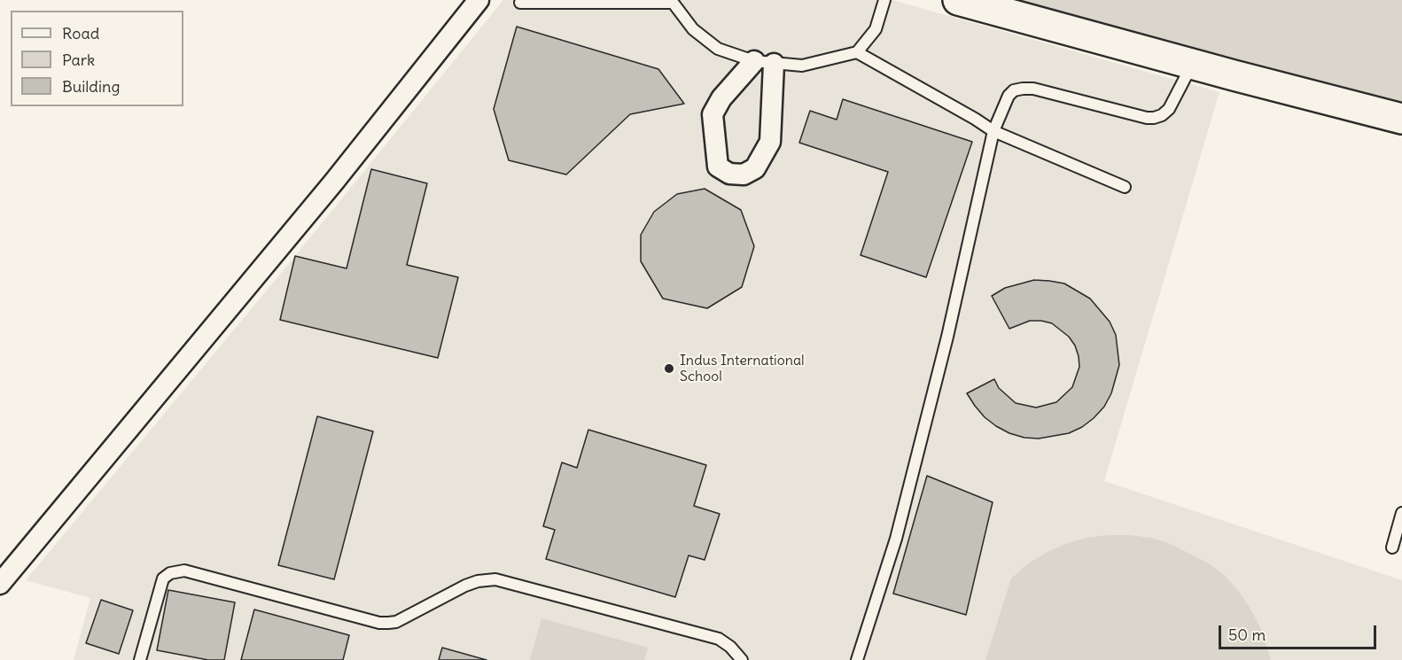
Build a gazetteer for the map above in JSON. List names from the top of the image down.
{
  "places": ["Indus International School"],
  "legend": ["Road", "Park", "Building"],
  "scale_bar": "50 m"
}
